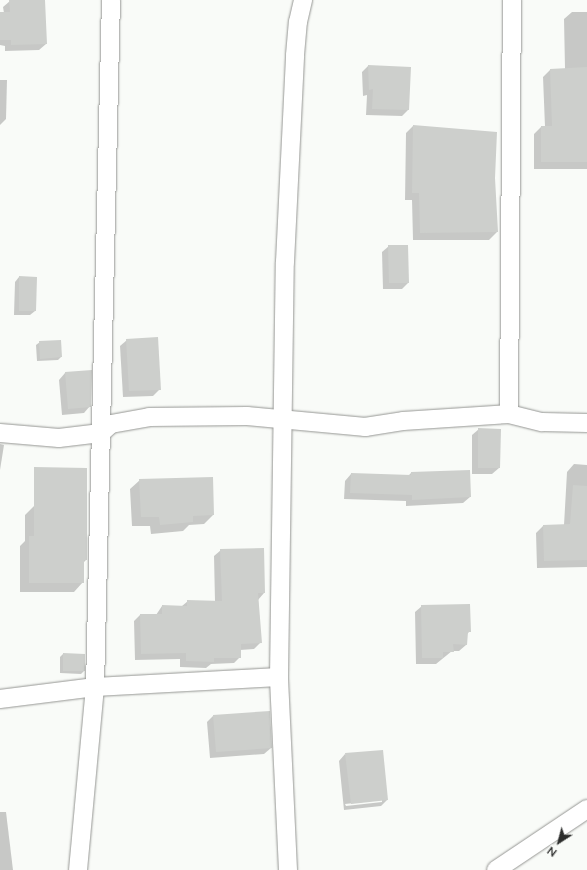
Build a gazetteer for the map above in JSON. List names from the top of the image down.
{
  "north": "bottom left"
}
